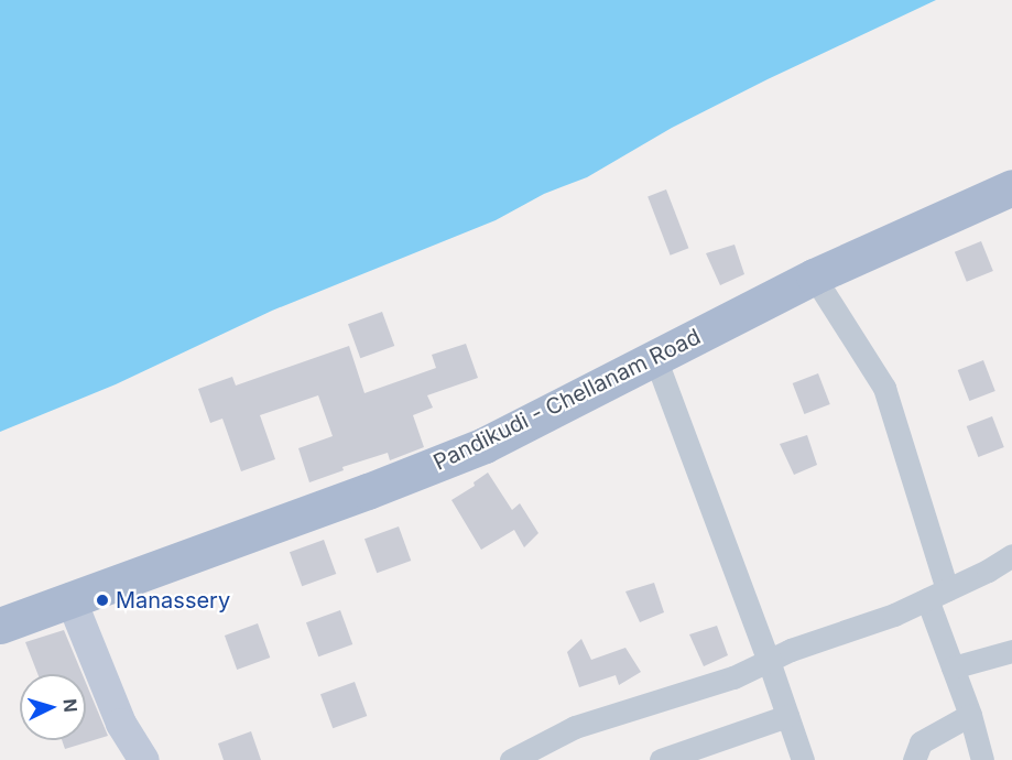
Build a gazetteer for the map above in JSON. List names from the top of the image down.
{
  "streets": {
    "main road": ["Pandikudi - Chellanam Road"]
  },
  "places": ["Manassery"],
  "north": "right"
}
